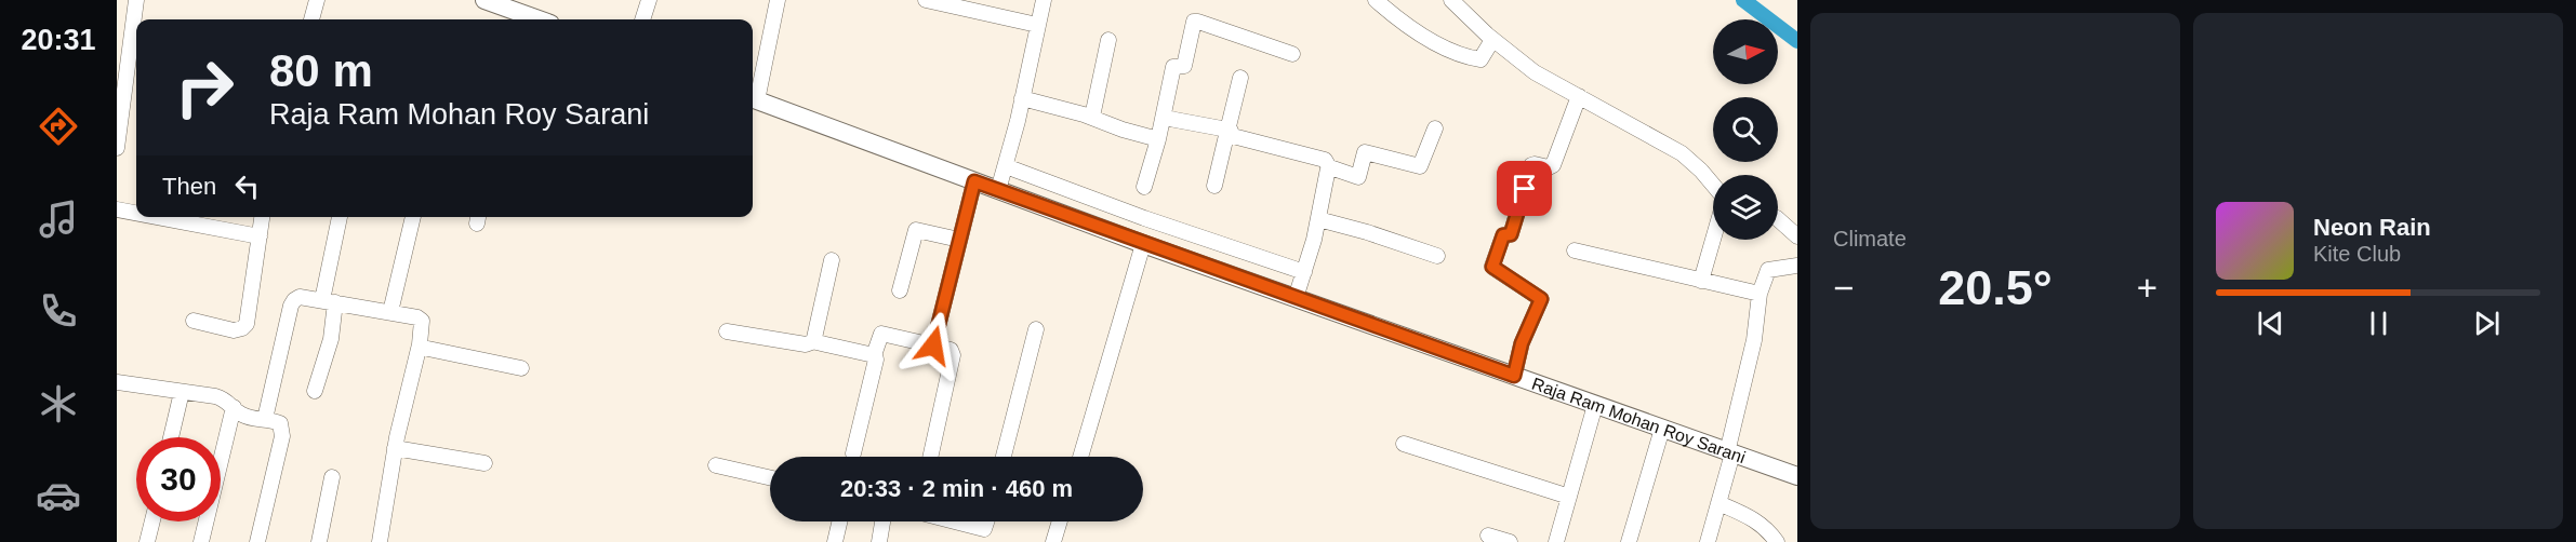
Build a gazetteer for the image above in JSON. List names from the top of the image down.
{
  "streets": {
    "street": ["Raja Ram Mohan Roy Sarani"]
  },
  "north": "right",
  "page": {
    "tabs": "20:31",
    "tile": "Climate",
    "turn": ["80 m", "Raja Ram Mohan Roy Sarani"],
    "then": "Then",
    "song": ["Neon Rain", "Kite Club"],
    "heat": ["−", "20.5°", "+"],
    "limit": "30",
    "trip": "20:33 · 2 min · 460 m"
  }
}
